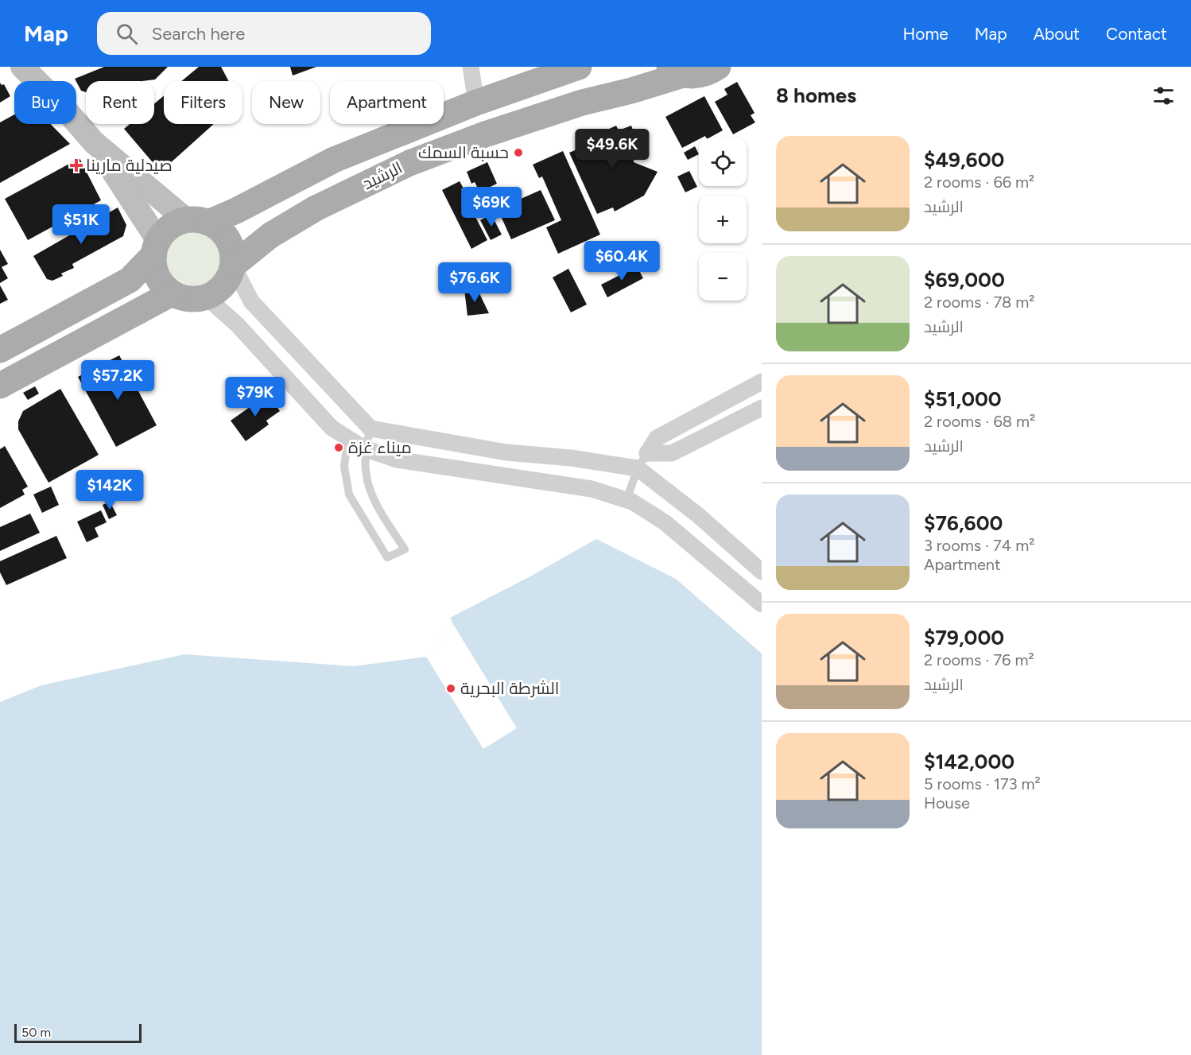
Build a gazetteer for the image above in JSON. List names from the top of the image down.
{
  "streets": {
    "main road": ["الرشيد"]
  },
  "places": {
    "other": ["حسبة السمك", "ميناء غزة", "الشرطة البحرية"],
    "health": ["صيدلية مارينا"]
  },
  "scale_bar": "50 m",
  "page": {
    "header": "Map",
    "search": "Search here",
    "nav": [
      "Home",
      "Map",
      "About",
      "Contact"
    ],
    "heading": "8 homes",
    "chip": [
      "Buy",
      "Rent",
      "Filters",
      "New",
      "Apartment"
    ],
    "list": [
      {
        "name": "$49,600",
        "note": "2 rooms · 66 m² · الرشيد"
      },
      {
        "name": "$69,000",
        "note": "2 rooms · 78 m² · الرشيد"
      },
      {
        "name": "$51,000",
        "note": "2 rooms · 68 m² · الرشيد"
      },
      {
        "name": "$76,600",
        "note": "3 rooms · 74 m² · Apartment"
      },
      {
        "name": "$79,000",
        "note": "2 rooms · 76 m² · الرشيد"
      },
      {
        "name": "$142,000",
        "note": "5 rooms · 173 m² · House"
      }
    ],
    "price": [
      "$49.6K",
      "$69K",
      "$51K",
      "$60.4K",
      "$76.6K",
      "$57.2K",
      "$79K",
      "$142K"
    ],
    "map_buttons": ["+", "−"],
    "scale": "50 m"
  }
}
